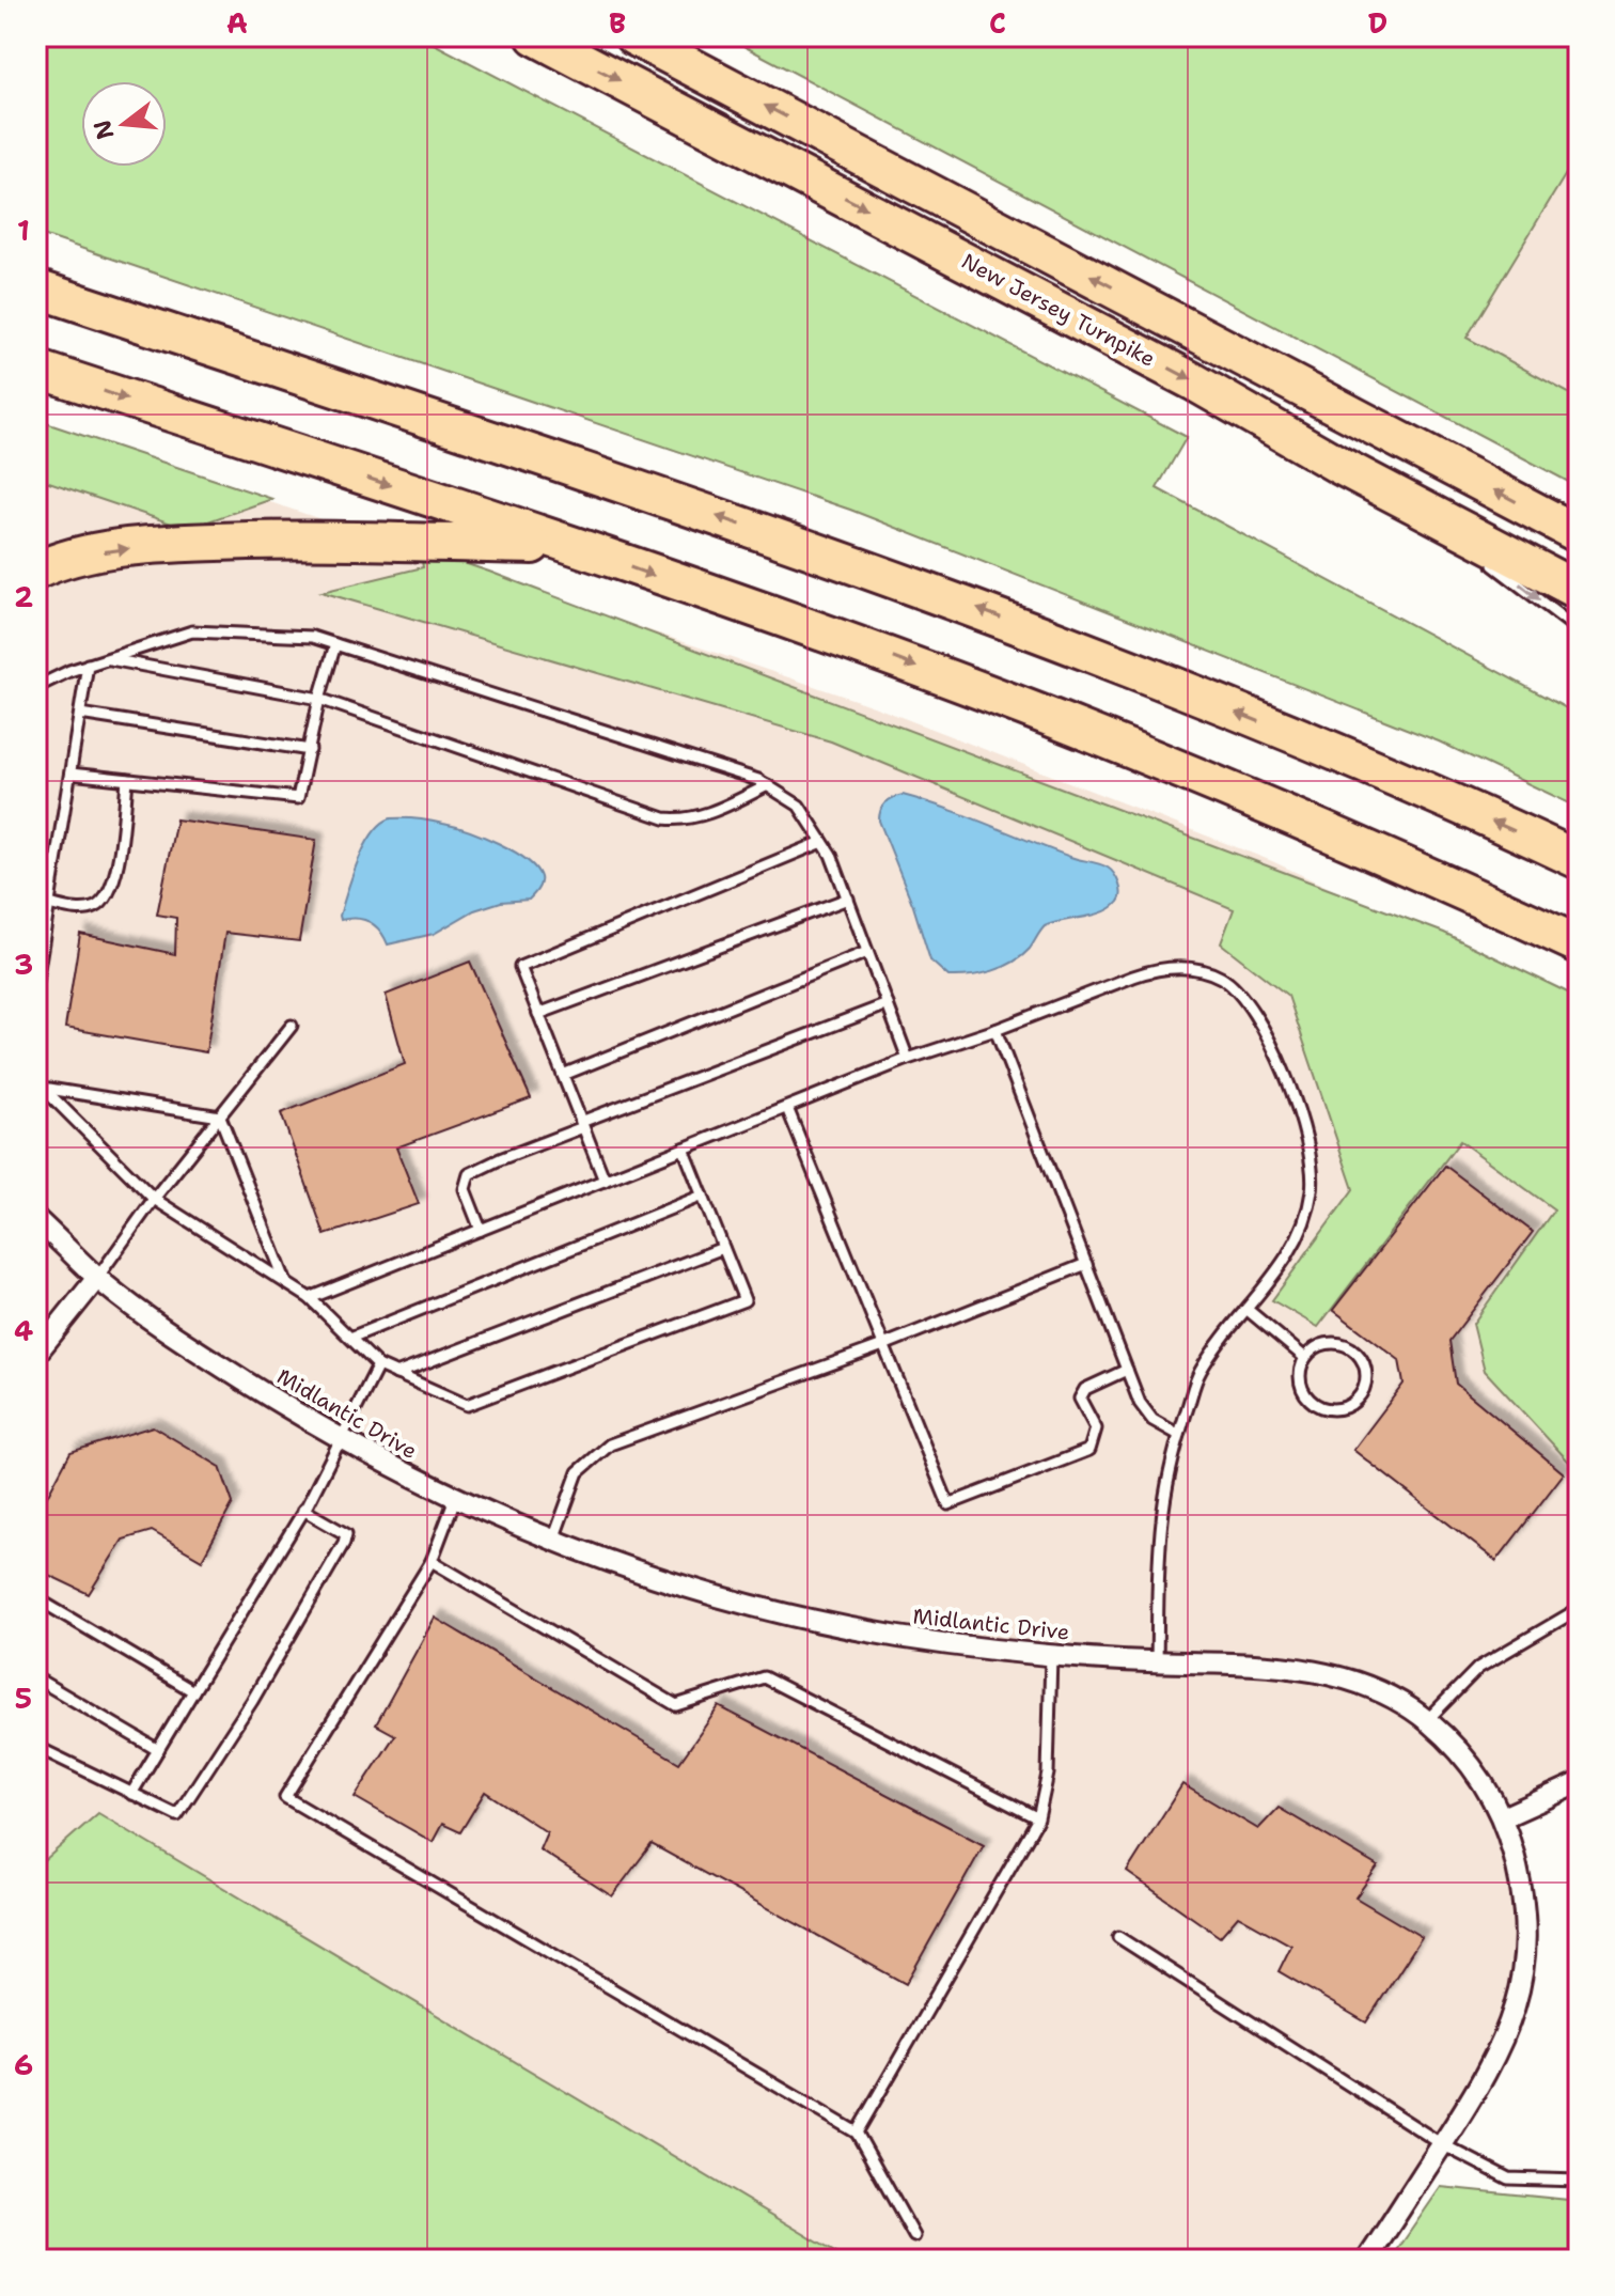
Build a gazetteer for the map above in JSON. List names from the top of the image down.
{
  "streets": {
    "highway": ["New Jersey Turnpike"],
    "street": ["Midlantic Drive"]
  },
  "north": "left",
  "grid": {
    "columns": [
      "A",
      "B",
      "C",
      "D"
    ],
    "rows": [
      "1",
      "2",
      "3",
      "4",
      "5",
      "6"
    ]
  }
}
